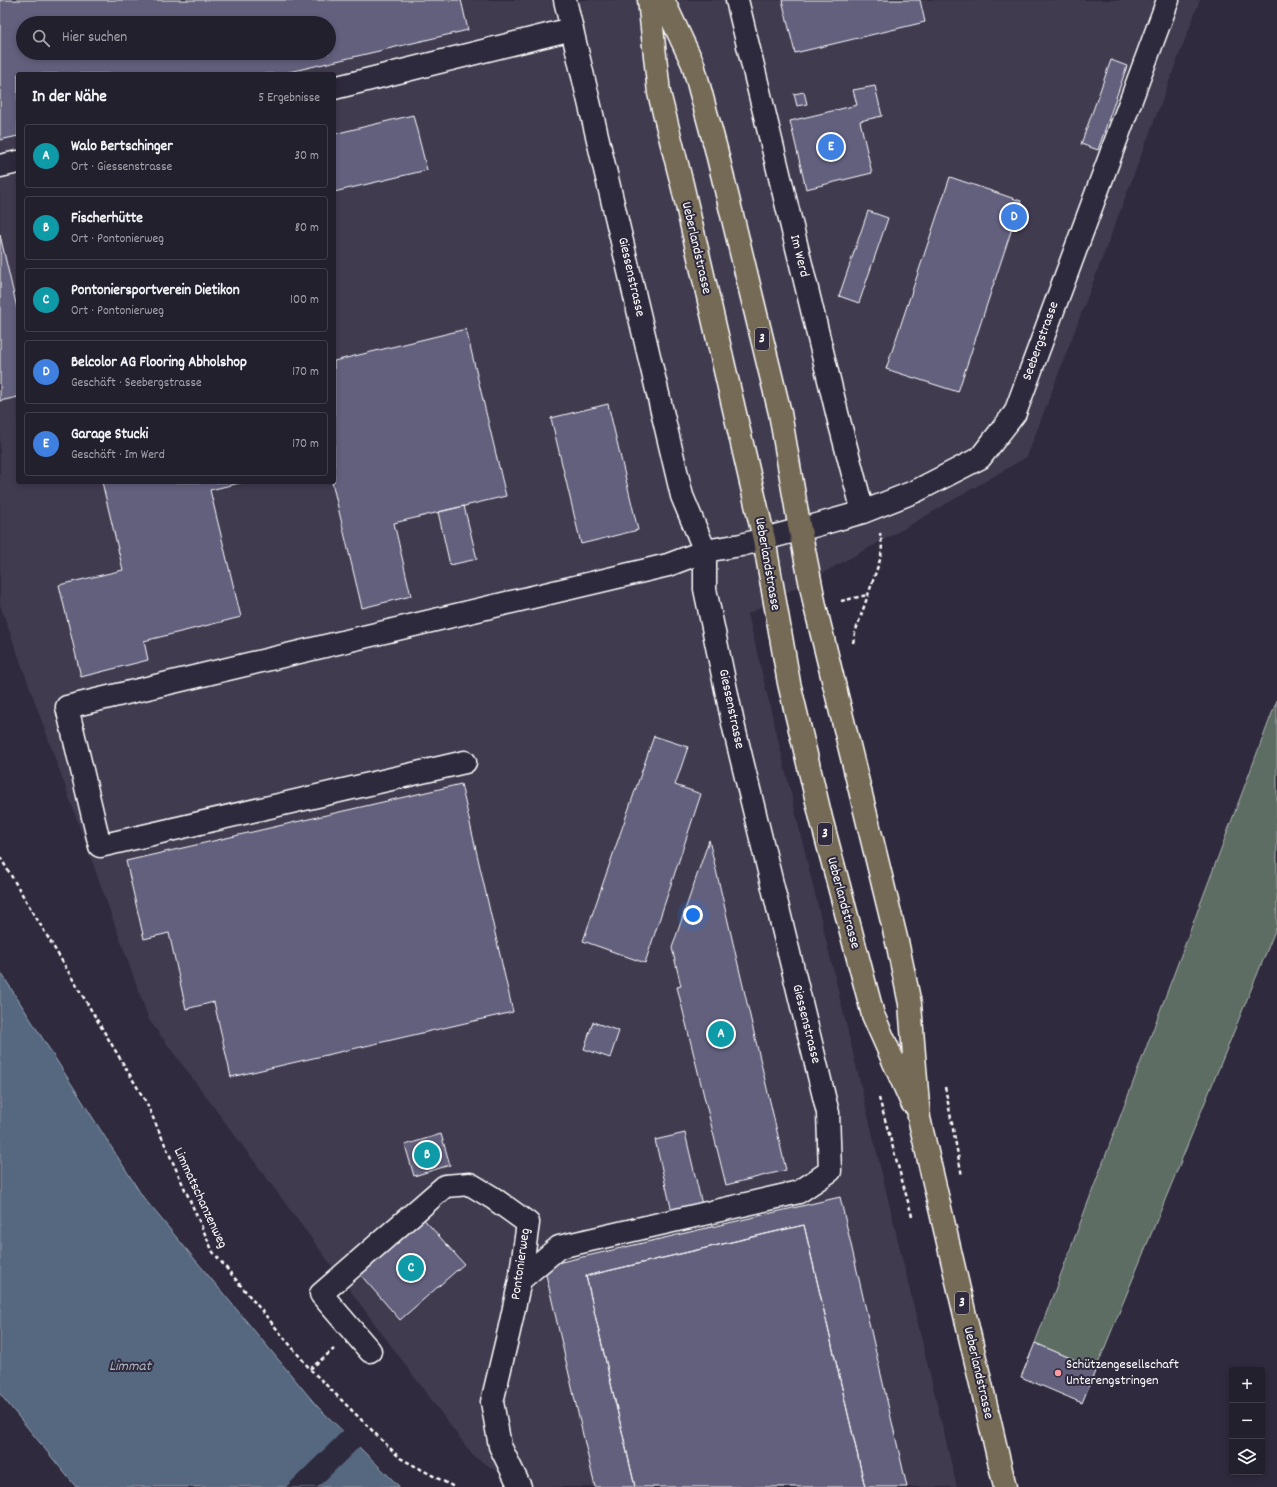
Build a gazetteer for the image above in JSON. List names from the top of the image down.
{
  "streets": {
    "main road": ["Ueberlandstrasse", "3"],
    "street": [
      "Im Werd",
      "Giessenstrasse",
      "Seebergstrasse",
      "Pontonierweg"
    ],
    "path": ["Limmatschanzenweg"]
  },
  "crossings": [
    ["Ueberlandstrasse", "Seebergstrasse"],
    ["Im Werd", "Seebergstrasse"],
    ["Giessenstrasse", "Pontonierweg"]
  ],
  "water": ["Limmat"],
  "places": ["Schützengesellschaft Unterengstringen"],
  "page": {
    "search": "Hier suchen",
    "heading": ["In der Nähe", "5 Ergebnisse"],
    "list": [
      {
        "mark": "A",
        "name": "Walo Bertschinger",
        "note": "Ort · Giessenstrasse",
        "value": "30 m"
      },
      {
        "mark": "B",
        "name": "Fischerhütte",
        "note": "Ort · Pontonierweg",
        "value": "80 m"
      },
      {
        "mark": "C",
        "name": "Pontoniersportverein Dietikon",
        "note": "Ort · Pontonierweg",
        "value": "100 m"
      },
      {
        "mark": "D",
        "name": "Belcolor AG Flooring Abholshop",
        "note": "Geschäft · Seebergstrasse",
        "value": "170 m"
      },
      {
        "mark": "E",
        "name": "Garage Stucki",
        "note": "Geschäft · Im Werd",
        "value": "170 m"
      }
    ],
    "pins": [
      "E",
      "D",
      "A",
      "B",
      "C"
    ],
    "map_buttons": ["+", "−"]
  }
}
